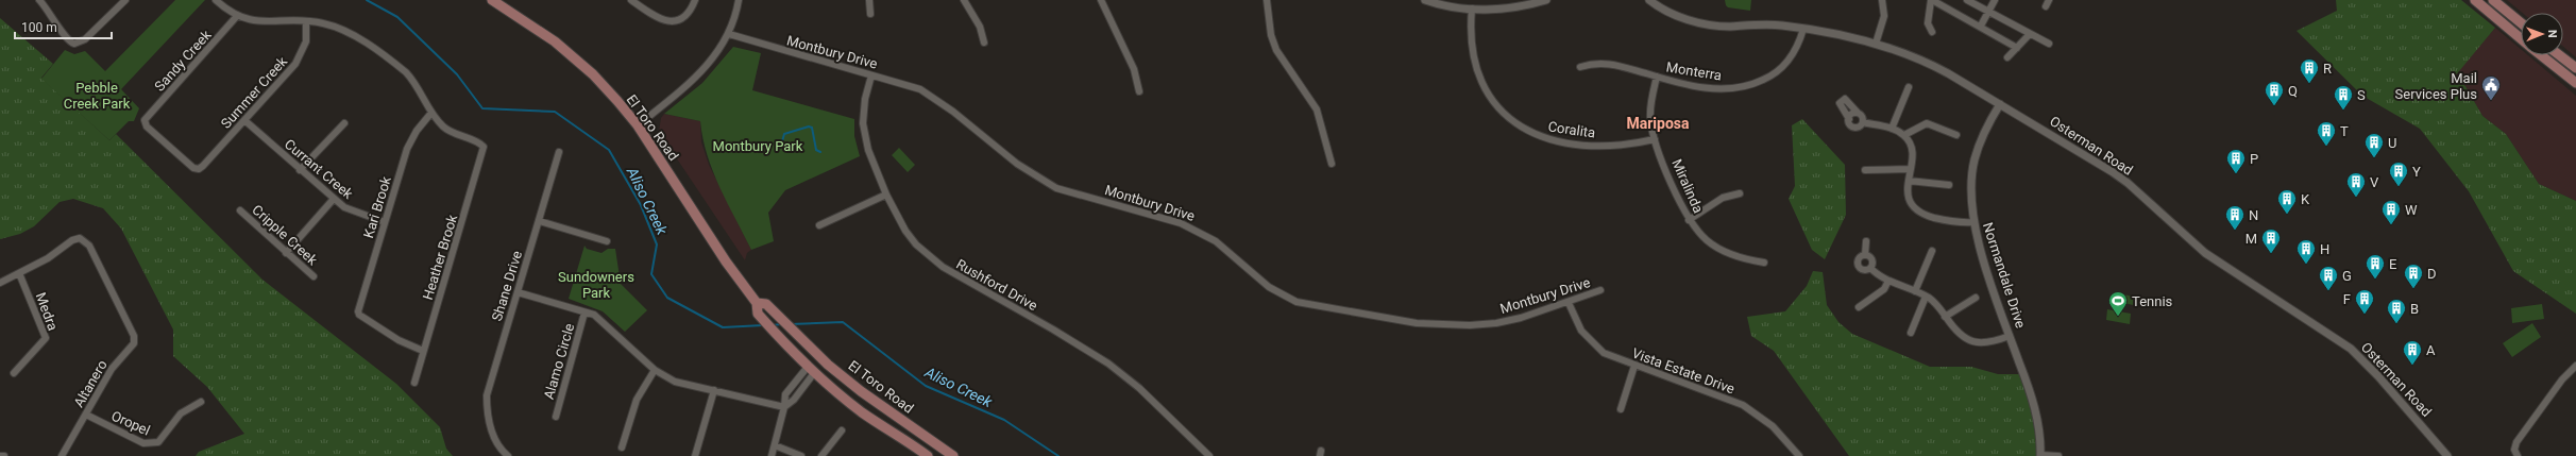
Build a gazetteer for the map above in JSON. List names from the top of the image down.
{
  "streets": {
    "main road": ["El Toro Road"],
    "street": [
      "Montbury Drive",
      "Sandy Creek",
      "Monterra",
      "Summer Creek",
      "Coralita",
      "Osterman Road",
      "Currant Creek",
      "Miralinda",
      "Kari Brook",
      "Cripple Creek",
      "Heather Brook",
      "Normandale Drive",
      "Rushford Drive",
      "Shane Drive",
      "Medra",
      "Alamo Circle",
      "Vista Estate Drive",
      "Altanero",
      "Oropel"
    ]
  },
  "crossings": [
    ["Montbury Drive", "Rushford Drive"],
    ["Montbury Drive", "Vista Estate Drive"],
    ["Sandy Creek", "Summer Creek"],
    ["Monterra", "Osterman Road"],
    ["Monterra", "Miralinda"],
    ["Summer Creek", "Currant Creek"],
    ["Coralita", "Miralinda"],
    ["Osterman Road", "Normandale Drive"],
    ["Currant Creek", "Kari Brook"],
    ["Kari Brook", "Heather Brook"],
    ["Medra", "Altanero"],
    ["Altanero", "Oropel"]
  ],
  "districts": ["Mariposa"],
  "water": ["Aliso Creek"],
  "parks": ["Pebble Creek Park", "Montbury Park", "Sundowners Park"],
  "places": {
    "building": [
      "R",
      "Q",
      "S",
      "T",
      "U",
      "P",
      "Y",
      "V",
      "K",
      "W",
      "N",
      "M",
      "H",
      "E",
      "D",
      "G",
      "F",
      "B",
      "A"
    ],
    "public building": ["Mail Services Plus"],
    "sports": ["Tennis"]
  },
  "scale_bar": "100 m",
  "north": "right"
}
